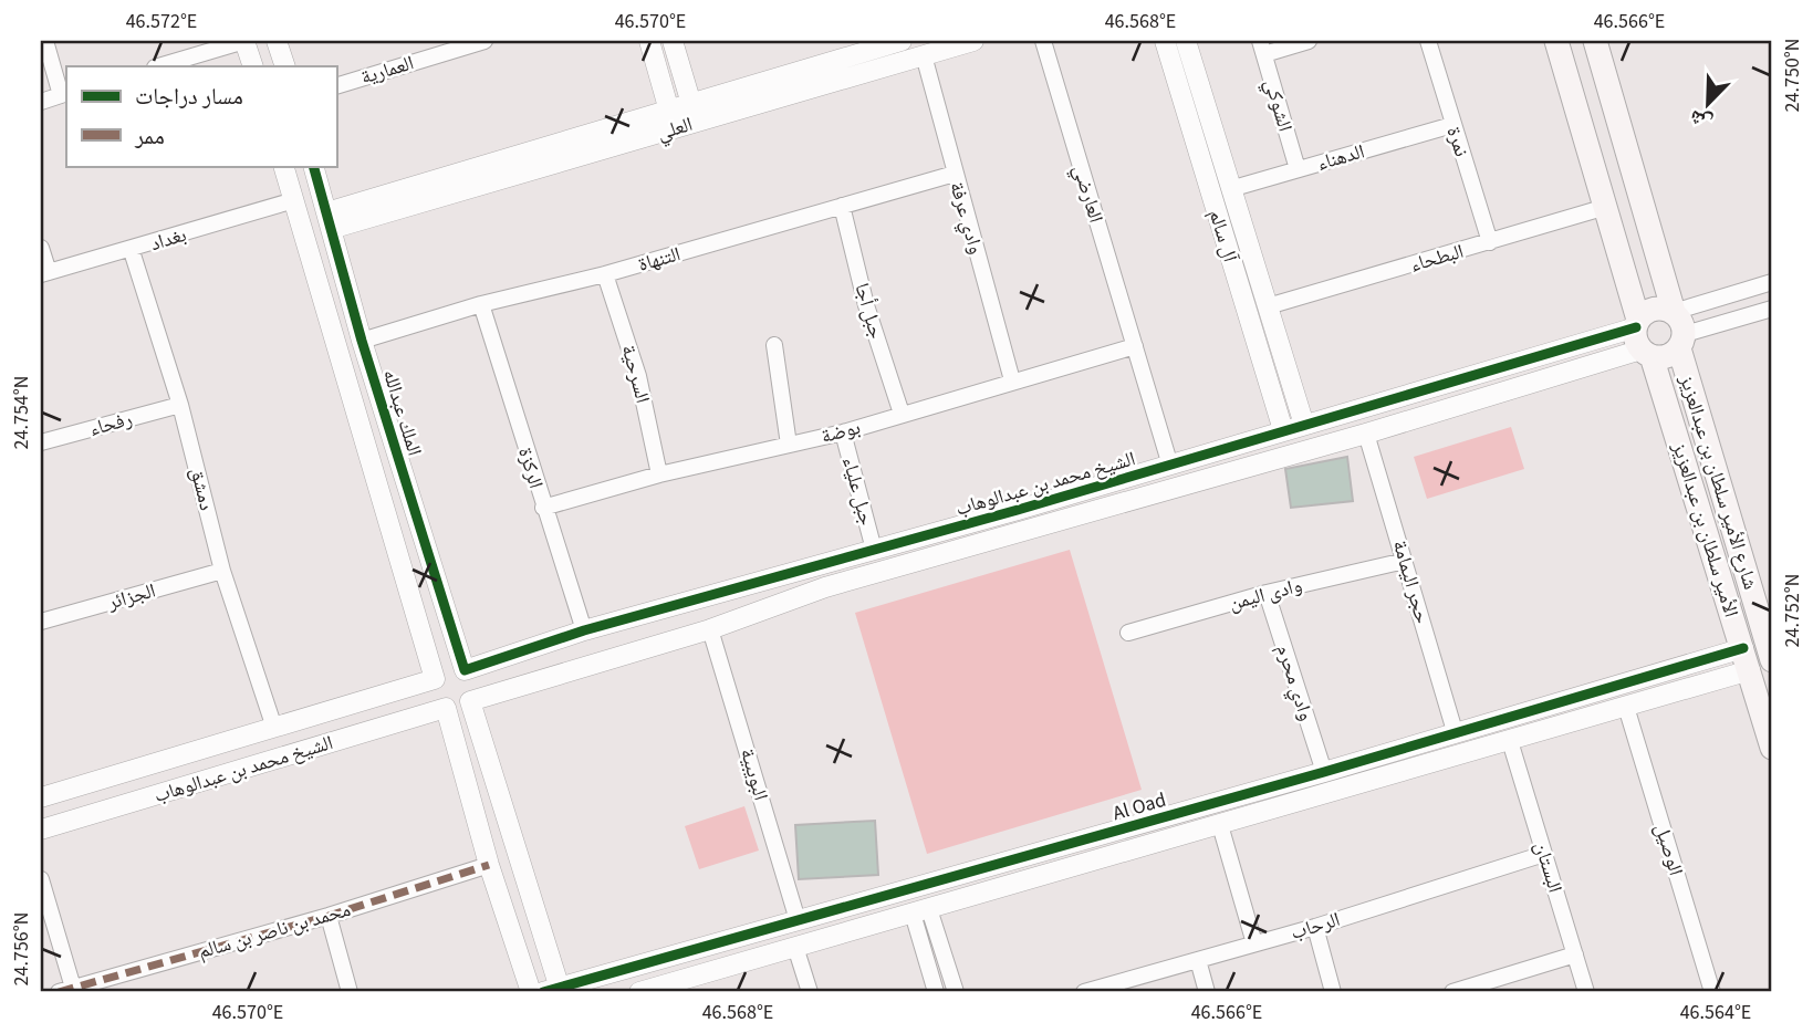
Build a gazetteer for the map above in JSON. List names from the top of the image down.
{
  "streets": {
    "main road": ["شارع الأمير سلطان بن عبدالعزيز", "الأمير سلطان بن عبدالعزيز"],
    "street": [
      "العمارية",
      "الشوكي",
      "العلي",
      "نمرة",
      "الدهناء",
      "العارضي",
      "وادي عرفة",
      "آل سالم",
      "بغداد",
      "البطحاء",
      "التنهاة",
      "جبل أجا",
      "السرحية",
      "الملك عبدالله",
      "رفحاء",
      "بوضة",
      "الركزة",
      "الشيخ محمد بن عبدالوهاب",
      "دمشق",
      "جبل علياء",
      "حجر اليمامة",
      "وادى اليمن",
      "الجزائر",
      "وادي محرم",
      "البويبية",
      "Al Oad",
      "الوصيل",
      "البستان",
      "الرحاب",
      "محمد بن ناصر بن سالم"
    ]
  },
  "crossings": [
    ["الشوكي", "الدهناء"],
    ["العلي", "وادي عرفة"],
    ["العلي", "الملك عبدالله"],
    ["نمرة", "الدهناء"],
    ["نمرة", "البطحاء"],
    ["الدهناء", "آل سالم"],
    ["العارضي", "بوضة"],
    ["العارضي", "الشيخ محمد بن عبدالوهاب"],
    ["وادي عرفة", "التنهاة"],
    ["وادي عرفة", "بوضة"],
    ["آل سالم", "البطحاء"],
    ["آل سالم", "الشيخ محمد بن عبدالوهاب"],
    ["بغداد", "دمشق"],
    ["البطحاء", "الأمير سلطان بن عبدالعزيز"],
    ["التنهاة", "جبل أجا"],
    ["التنهاة", "السرحية"],
    ["التنهاة", "الملك عبدالله"],
    ["التنهاة", "الركزة"],
    ["جبل أجا", "بوضة"],
    ["السرحية", "بوضة"],
    ["الملك عبدالله", "الشيخ محمد بن عبدالوهاب"],
    ["رفحاء", "دمشق"],
    ["بوضة", "الركزة"],
    ["بوضة", "جبل علياء"],
    ["الركزة", "الشيخ محمد بن عبدالوهاب"],
    ["الشيخ محمد بن عبدالوهاب", "دمشق"],
    ["الشيخ محمد بن عبدالوهاب", "جبل علياء"],
    ["الشيخ محمد بن عبدالوهاب", "الأمير سلطان بن عبدالعزيز"],
    ["الشيخ محمد بن عبدالوهاب", "حجر اليمامة"],
    ["الشيخ محمد بن عبدالوهاب", "البويبية"],
    ["دمشق", "الجزائر"],
    ["الأمير سلطان بن عبدالعزيز", "Al Oad"],
    ["حجر اليمامة", "وادى اليمن"],
    ["حجر اليمامة", "Al Oad"],
    ["وادى اليمن", "وادي محرم"],
    ["وادي محرم", "Al Oad"],
    ["البويبية", "Al Oad"],
    ["Al Oad", "الوصيل"],
    ["Al Oad", "البستان"],
    ["البستان", "الرحاب"]
  ],
  "legend": ["مسار دراجات", "ممر"],
  "north": "bottom left",
  "coordinates": [
    "46.572°E",
    "46.570°E",
    "46.568°E",
    "46.566°E",
    "24.750°N",
    "24.754°N",
    "24.752°N",
    "24.756°N",
    "46.564°E"
  ]
}
